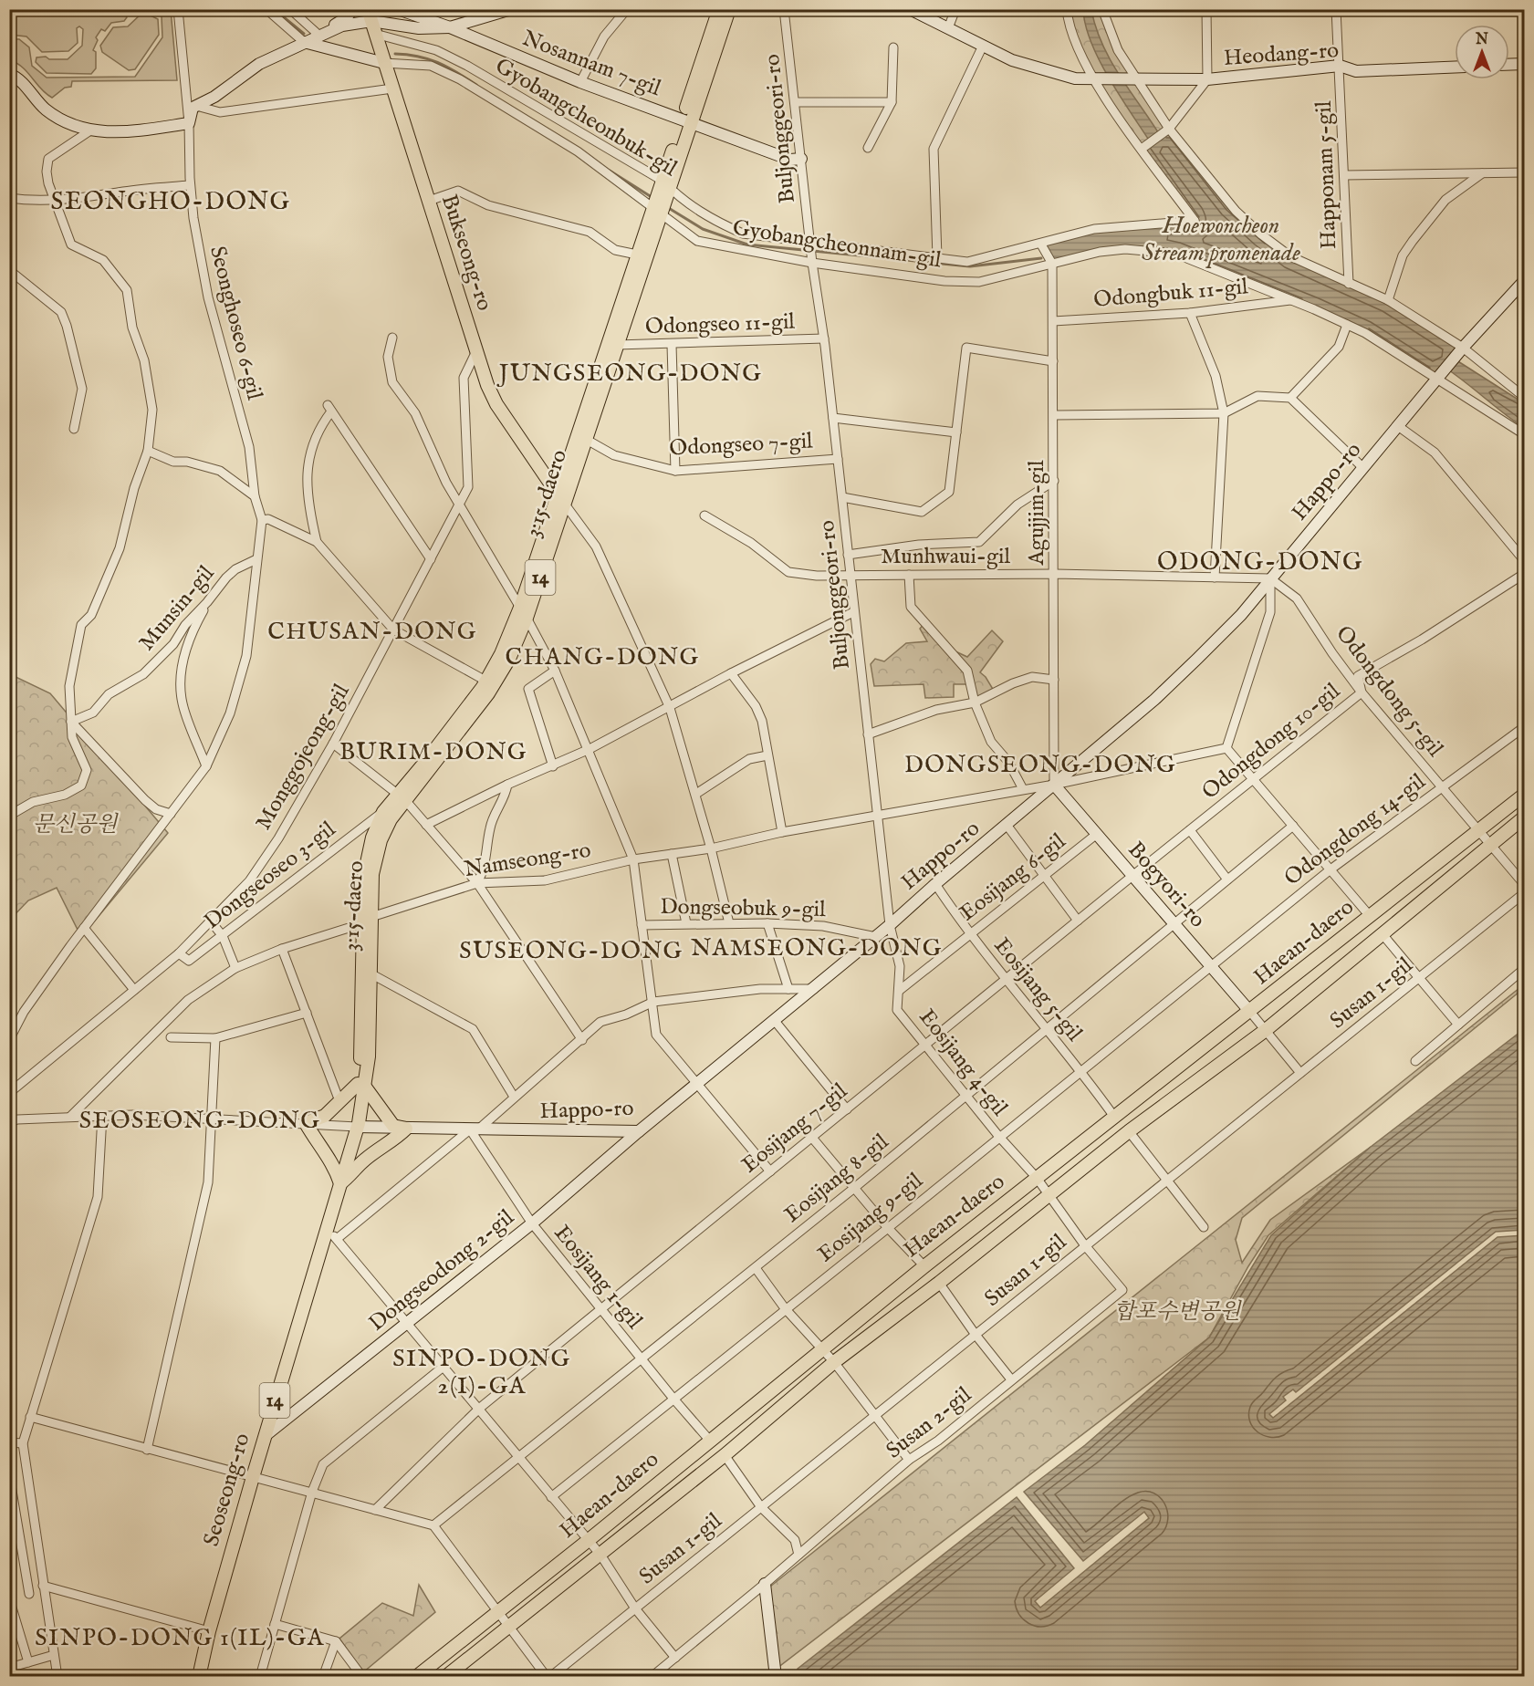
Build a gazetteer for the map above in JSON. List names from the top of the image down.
{
  "streets": {
    "main road": [
      "Heodang-ro",
      "Nosannam 7-gil",
      "Gyobangcheonnam-gil",
      "Bukseong-ro",
      "Happo-ro",
      "3·15-daero",
      "14",
      "Bogyori-ro",
      "Haean-daero",
      "Dongseodong 2-gil",
      "Seoseong-ro"
    ],
    "street": [
      "Gyobangcheonbuk-gil",
      "Buljonggeori-ro",
      "Happonam 5-gil",
      "Odongbuk 11-gil",
      "Seonghoseo 6-gil",
      "Odongseo 11-gil",
      "Odongseo 7-gil",
      "Agujjim-gil",
      "Munhwaui-gil",
      "Munsin-gil",
      "Odongdong 5-gil",
      "Odongdong 10-gil",
      "Monggojeong-gil",
      "Odongdong 14-gil",
      "Namseong-ro",
      "Dongseoseo 3-gil",
      "Eosijang 6-gil",
      "Dongseobuk 9-gil",
      "Eosijang 5-gil",
      "Susan 1-gil",
      "Eosijang 4-gil",
      "Eosijang 7-gil",
      "Eosijang 8-gil",
      "Eosijang 9-gil",
      "Eosijang 1-gil",
      "Susan 2-gil"
    ]
  },
  "crossings": [
    ["Heodang-ro", "Happonam 5-gil"],
    ["Nosannam 7-gil", "Buljonggeori-ro"],
    ["Nosannam 7-gil", "3·15-daero"],
    ["Gyobangcheonbuk-gil", "Buljonggeori-ro"],
    ["Gyobangcheonbuk-gil", "Bukseong-ro"],
    ["Gyobangcheonbuk-gil", "3·15-daero"],
    ["Gyobangcheonbuk-gil", "Agujjim-gil"],
    ["Buljonggeori-ro", "Gyobangcheonnam-gil"],
    ["Buljonggeori-ro", "Odongseo 11-gil"],
    ["Buljonggeori-ro", "Odongseo 7-gil"],
    ["Buljonggeori-ro", "Happo-ro"],
    ["Buljonggeori-ro", "Munhwaui-gil"],
    ["Buljonggeori-ro", "Namseong-ro"],
    ["Buljonggeori-ro", "Eosijang 4-gil"],
    ["Gyobangcheonnam-gil", "Bukseong-ro"],
    ["Gyobangcheonnam-gil", "Odongbuk 11-gil"],
    ["Gyobangcheonnam-gil", "Happo-ro"],
    ["Gyobangcheonnam-gil", "3·15-daero"],
    ["Gyobangcheonnam-gil", "Agujjim-gil"],
    ["Bukseong-ro", "3·15-daero"],
    ["Bukseong-ro", "Monggojeong-gil"],
    ["Odongbuk 11-gil", "Agujjim-gil"],
    ["Odongseo 11-gil", "3·15-daero"],
    ["Odongseo 7-gil", "3·15-daero"],
    ["Happo-ro", "3·15-daero"],
    ["Happo-ro", "Agujjim-gil"],
    ["Happo-ro", "Munhwaui-gil"],
    ["Happo-ro", "Odongdong 5-gil"],
    ["Happo-ro", "Namseong-ro"],
    ["Happo-ro", "Bogyori-ro"],
    ["Happo-ro", "Dongseobuk 9-gil"],
    ["Happo-ro", "Eosijang 5-gil"],
    ["Happo-ro", "Eosijang 4-gil"],
    ["Happo-ro", "Dongseodong 2-gil"],
    ["Happo-ro", "Eosijang 1-gil"],
    ["Happo-ro", "Seoseong-ro"],
    ["3·15-daero", "Namseong-ro"],
    ["3·15-daero", "Dongseoseo 3-gil"],
    ["3·15-daero", "Seoseong-ro"],
    ["Agujjim-gil", "Munhwaui-gil"],
    ["Agujjim-gil", "Namseong-ro"],
    ["Agujjim-gil", "Bogyori-ro"],
    ["Munhwaui-gil", "Odongdong 5-gil"],
    ["Odongdong 5-gil", "Odongdong 10-gil"],
    ["Odongdong 5-gil", "Odongdong 14-gil"],
    ["Odongdong 5-gil", "Haean-daero"],
    ["Odongdong 10-gil", "Bogyori-ro"],
    ["Odongdong 10-gil", "Eosijang 7-gil"],
    ["Monggojeong-gil", "Dongseoseo 3-gil"],
    ["Odongdong 14-gil", "Bogyori-ro"],
    ["Odongdong 14-gil", "Eosijang 9-gil"],
    ["Namseong-ro", "Bogyori-ro"],
    ["Eosijang 6-gil", "Bogyori-ro"],
    ["Eosijang 6-gil", "Eosijang 5-gil"],
    ["Eosijang 6-gil", "Eosijang 4-gil"],
    ["Bogyori-ro", "Haean-daero"],
    ["Bogyori-ro", "Eosijang 7-gil"],
    ["Bogyori-ro", "Eosijang 8-gil"],
    ["Bogyori-ro", "Eosijang 9-gil"],
    ["Haean-daero", "Eosijang 5-gil"],
    ["Haean-daero", "Eosijang 4-gil"],
    ["Haean-daero", "Eosijang 1-gil"],
    ["Haean-daero", "Susan 2-gil"],
    ["Eosijang 5-gil", "Eosijang 7-gil"],
    ["Eosijang 5-gil", "Eosijang 8-gil"],
    ["Eosijang 5-gil", "Eosijang 9-gil"],
    ["Susan 1-gil", "Susan 2-gil"],
    ["Eosijang 4-gil", "Eosijang 7-gil"],
    ["Eosijang 4-gil", "Eosijang 8-gil"],
    ["Eosijang 4-gil", "Eosijang 9-gil"],
    ["Eosijang 4-gil", "Susan 2-gil"],
    ["Eosijang 7-gil", "Eosijang 1-gil"],
    ["Eosijang 8-gil", "Eosijang 1-gil"],
    ["Eosijang 9-gil", "Eosijang 1-gil"],
    ["Dongseodong 2-gil", "Eosijang 1-gil"],
    ["Dongseodong 2-gil", "Seoseong-ro"]
  ],
  "districts": [
    "SEONGHO-DONG",
    "JUNGSEONG-DONG",
    "ODONG-DONG",
    "CHUSAN-DONG",
    "CHANG-DONG",
    "BURIM-DONG",
    "DONGSEONG-DONG",
    "NAMSEONG-DONG",
    "SUSEONG-DONG",
    "SEOSEONG-DONG",
    "SINPO-DONG 2(I)-GA",
    "SINPO-DONG 1(IL)-GA"
  ],
  "water": ["Hoewoncheon Stream promenade"],
  "parks": ["문신공원", "합포수변공원"],
  "north": "top"
}
